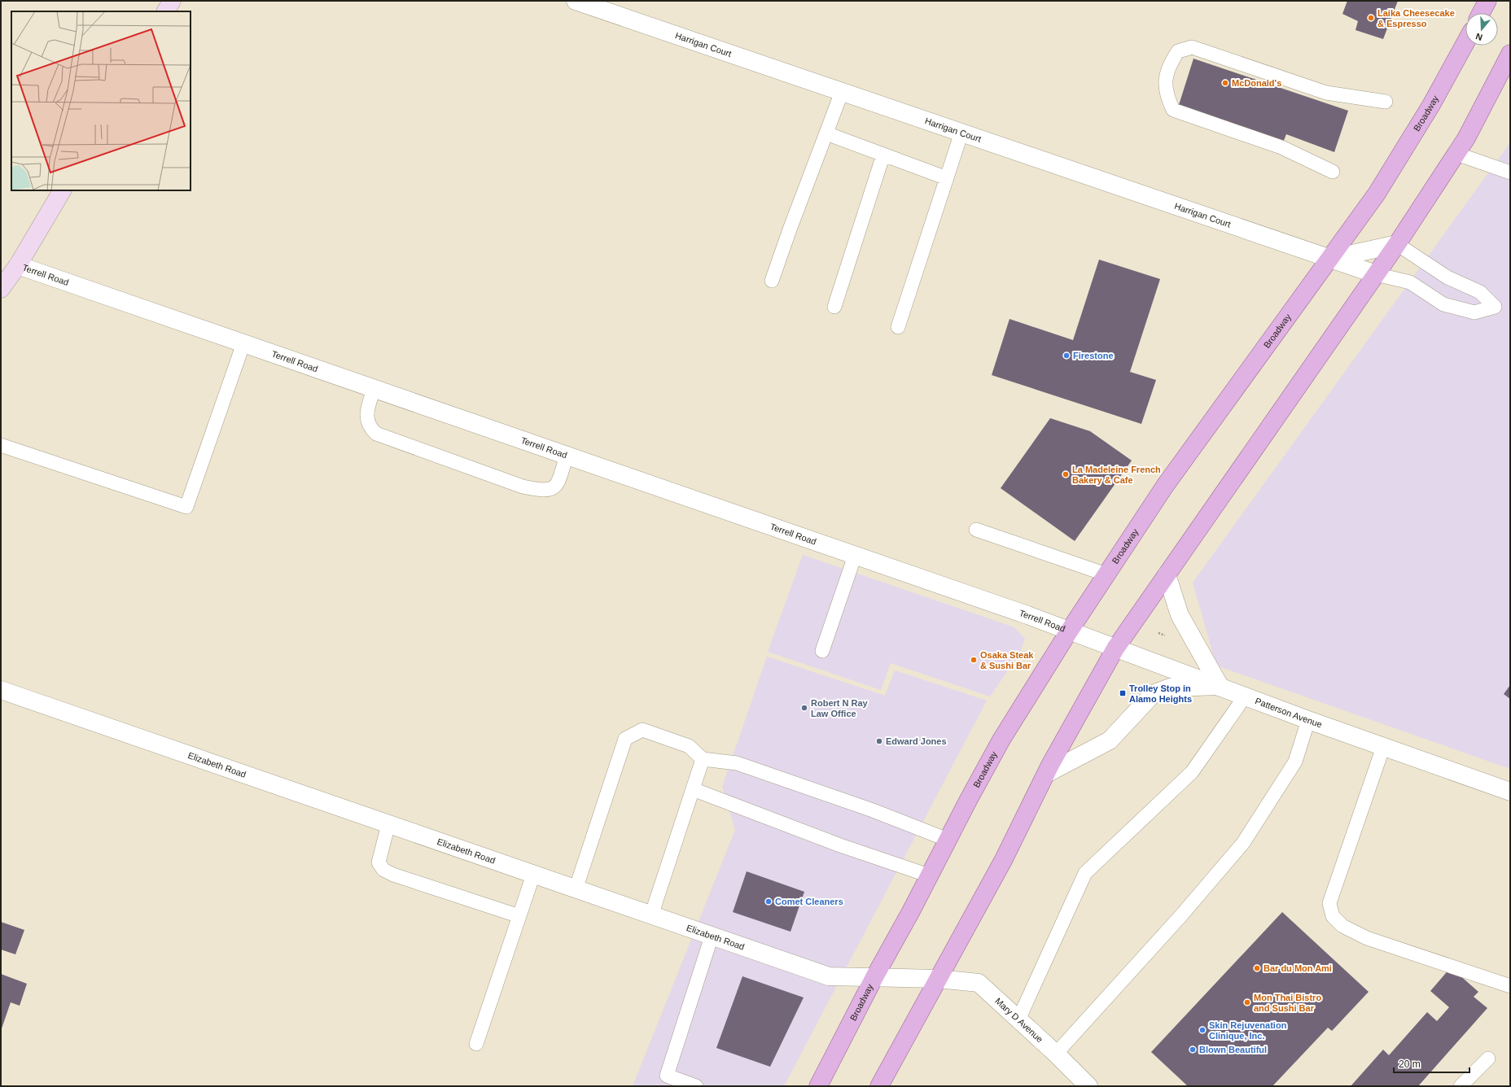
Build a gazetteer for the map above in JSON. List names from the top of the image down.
{
  "streets": {
    "main road": ["Broadway"],
    "street": [
      "Harrigan Court",
      "Terrell Road",
      "Patterson Avenue",
      "Elizabeth Road",
      "Mary D Avenue"
    ]
  },
  "crossings": [
    ["Harrigan Court", "Broadway"],
    ["Broadway", "Terrell Road"],
    ["Broadway", "Patterson Avenue"],
    ["Broadway", "Elizabeth Road"],
    ["Terrell Road", "Patterson Avenue"],
    ["Elizabeth Road", "Mary D Avenue"]
  ],
  "places": {
    "other": [
      "Laika Cheesecake & Espresso",
      "McDonald's",
      "Firestone",
      "La Madeleine French Bakery & Cafe",
      "Osaka Steak & Sushi Bar",
      "Robert N Ray Law Office",
      "Edward Jones",
      "Comet Cleaners",
      "Bar du Mon Ami",
      "Mon Thai Bistro and Sushi Bar",
      "Skin Rejuvenation Clinique, Inc.",
      "Blown Beautiful"
    ],
    "transit": ["Trolley Stop in Alamo Heights"]
  },
  "scale_bar": "20 m",
  "north": "bottom"
}
